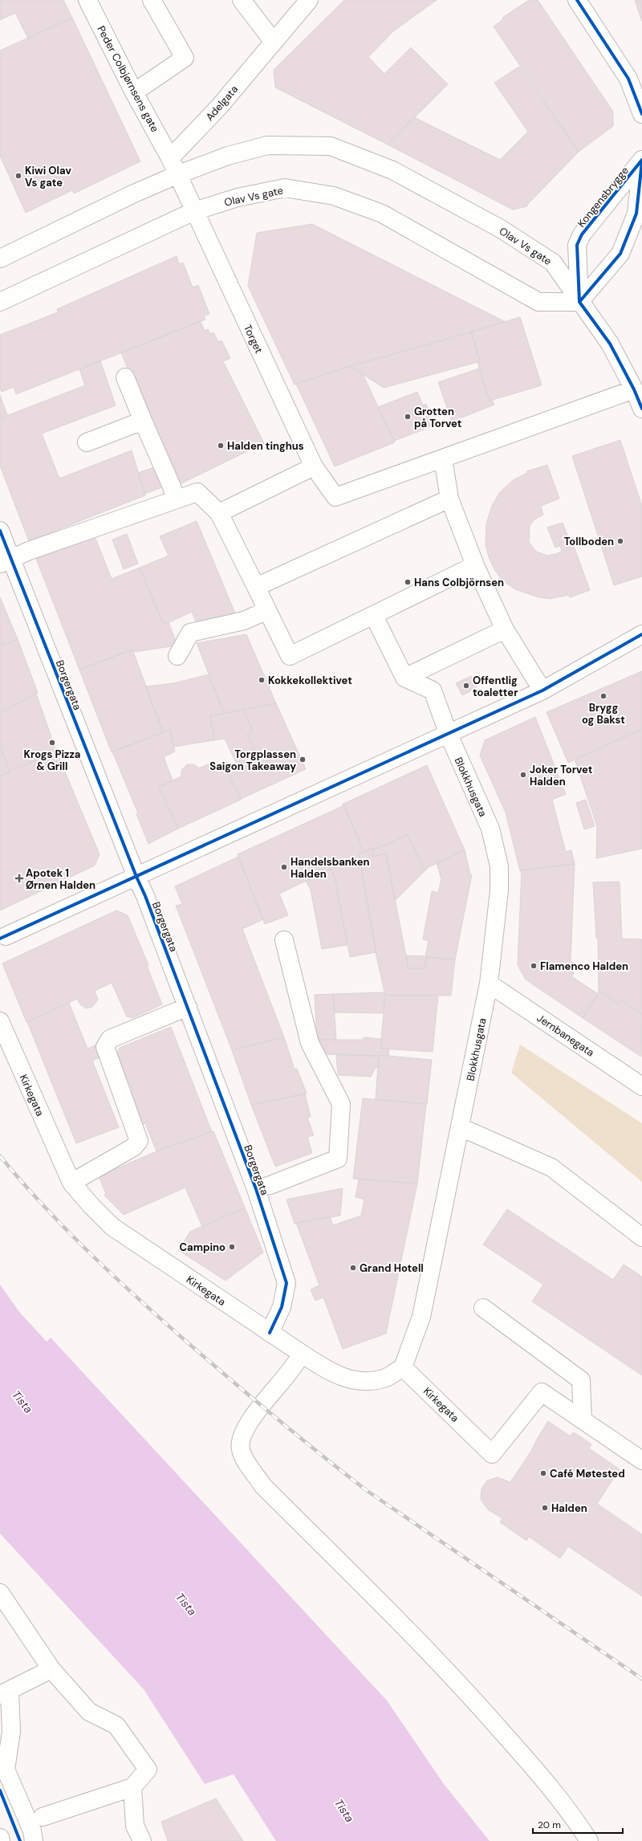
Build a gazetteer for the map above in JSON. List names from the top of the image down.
{
  "streets": {
    "street": [
      "Peder Colbjørnsens gate",
      "Adelgata",
      "Olav Vs gate",
      "Kongensbrygge",
      "Torget",
      "Borgergata",
      "Blokkhusgata",
      "Jernbanegata",
      "Kirkegata"
    ]
  },
  "crossings": [
    ["Peder Colbjørnsens gate", "Adelgata"],
    ["Olav Vs gate", "Kongensbrygge"],
    ["Olav Vs gate", "Torget"],
    ["Borgergata", "Kirkegata"],
    ["Blokkhusgata", "Jernbanegata"],
    ["Blokkhusgata", "Kirkegata"]
  ],
  "water": ["Tista"],
  "places": {
    "other": [
      "Kiwi Olav Vs gate",
      "Grotten på Torvet",
      "Halden tinghus",
      "Tollboden",
      "Hans Colbjörnsen",
      "Kokkekollektivet",
      "Offentlig toaletter",
      "Brygg og Bakst",
      "Krogs Pizza & Grill",
      "Torgplassen Saigon Takeaway",
      "Joker Torvet Halden",
      "Handelsbanken Halden",
      "Flamenco Halden",
      "Campino",
      "Grand Hotell",
      "Café Møtested",
      "Halden"
    ],
    "health": ["Apotek 1 Ørnen Halden"]
  },
  "scale_bar": "20 m"
}
